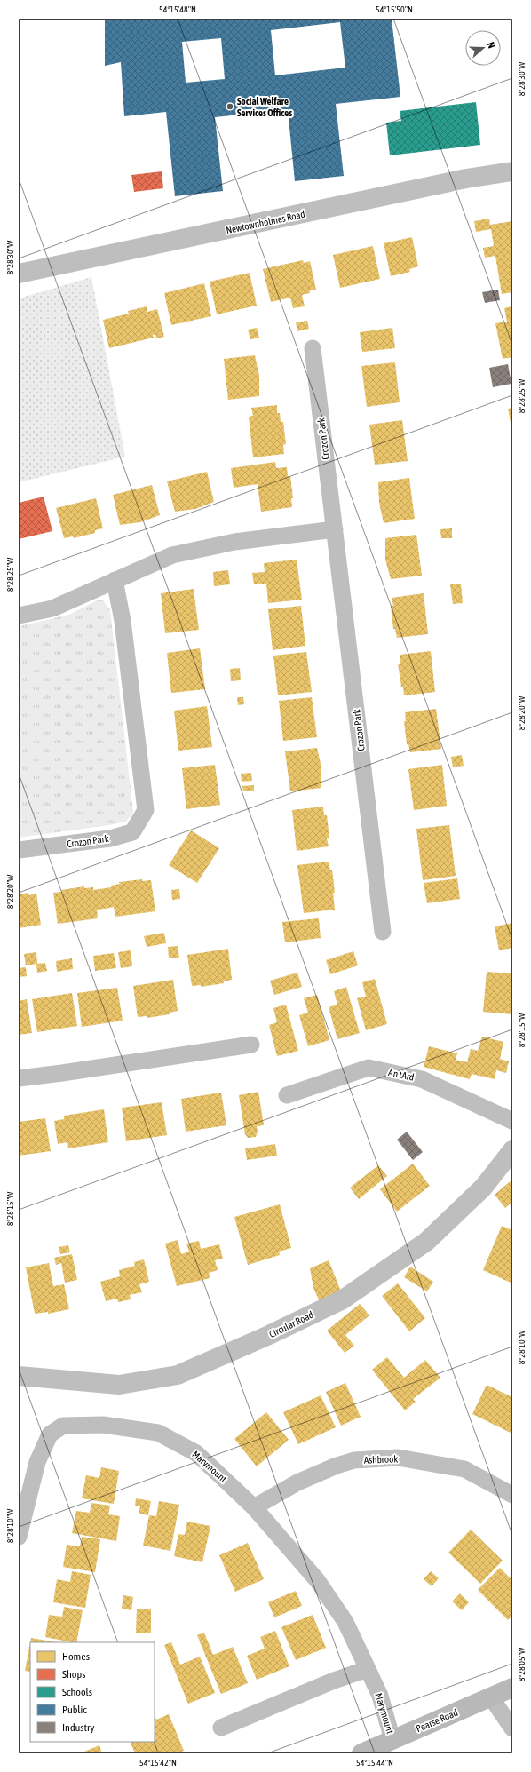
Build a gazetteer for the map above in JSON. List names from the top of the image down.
{
  "streets": {
    "main road": ["Pearse Road"],
    "street": [
      "Newtownholmes Road",
      "Crozon Park",
      "An tArd",
      "Circular Road",
      "Ashbrook",
      "Marymount"
    ]
  },
  "crossings": [
    ["Ashbrook", "Marymount"],
    ["Marymount", "Pearse Road"]
  ],
  "places": ["Social Welfare Services Offices"],
  "legend": [
    "Homes",
    "Shops",
    "Schools",
    "Public",
    "Industry"
  ],
  "north": "right",
  "coordinates": [
    "54°15'48\"N",
    "54°15'50\"N",
    "8°28'30\"W",
    "8°28'25\"W",
    "8°28'20\"W",
    "8°28'15\"W",
    "8°28'10\"W",
    "8°28'05\"W",
    "54°15'42\"N",
    "54°15'44\"N"
  ]
}
